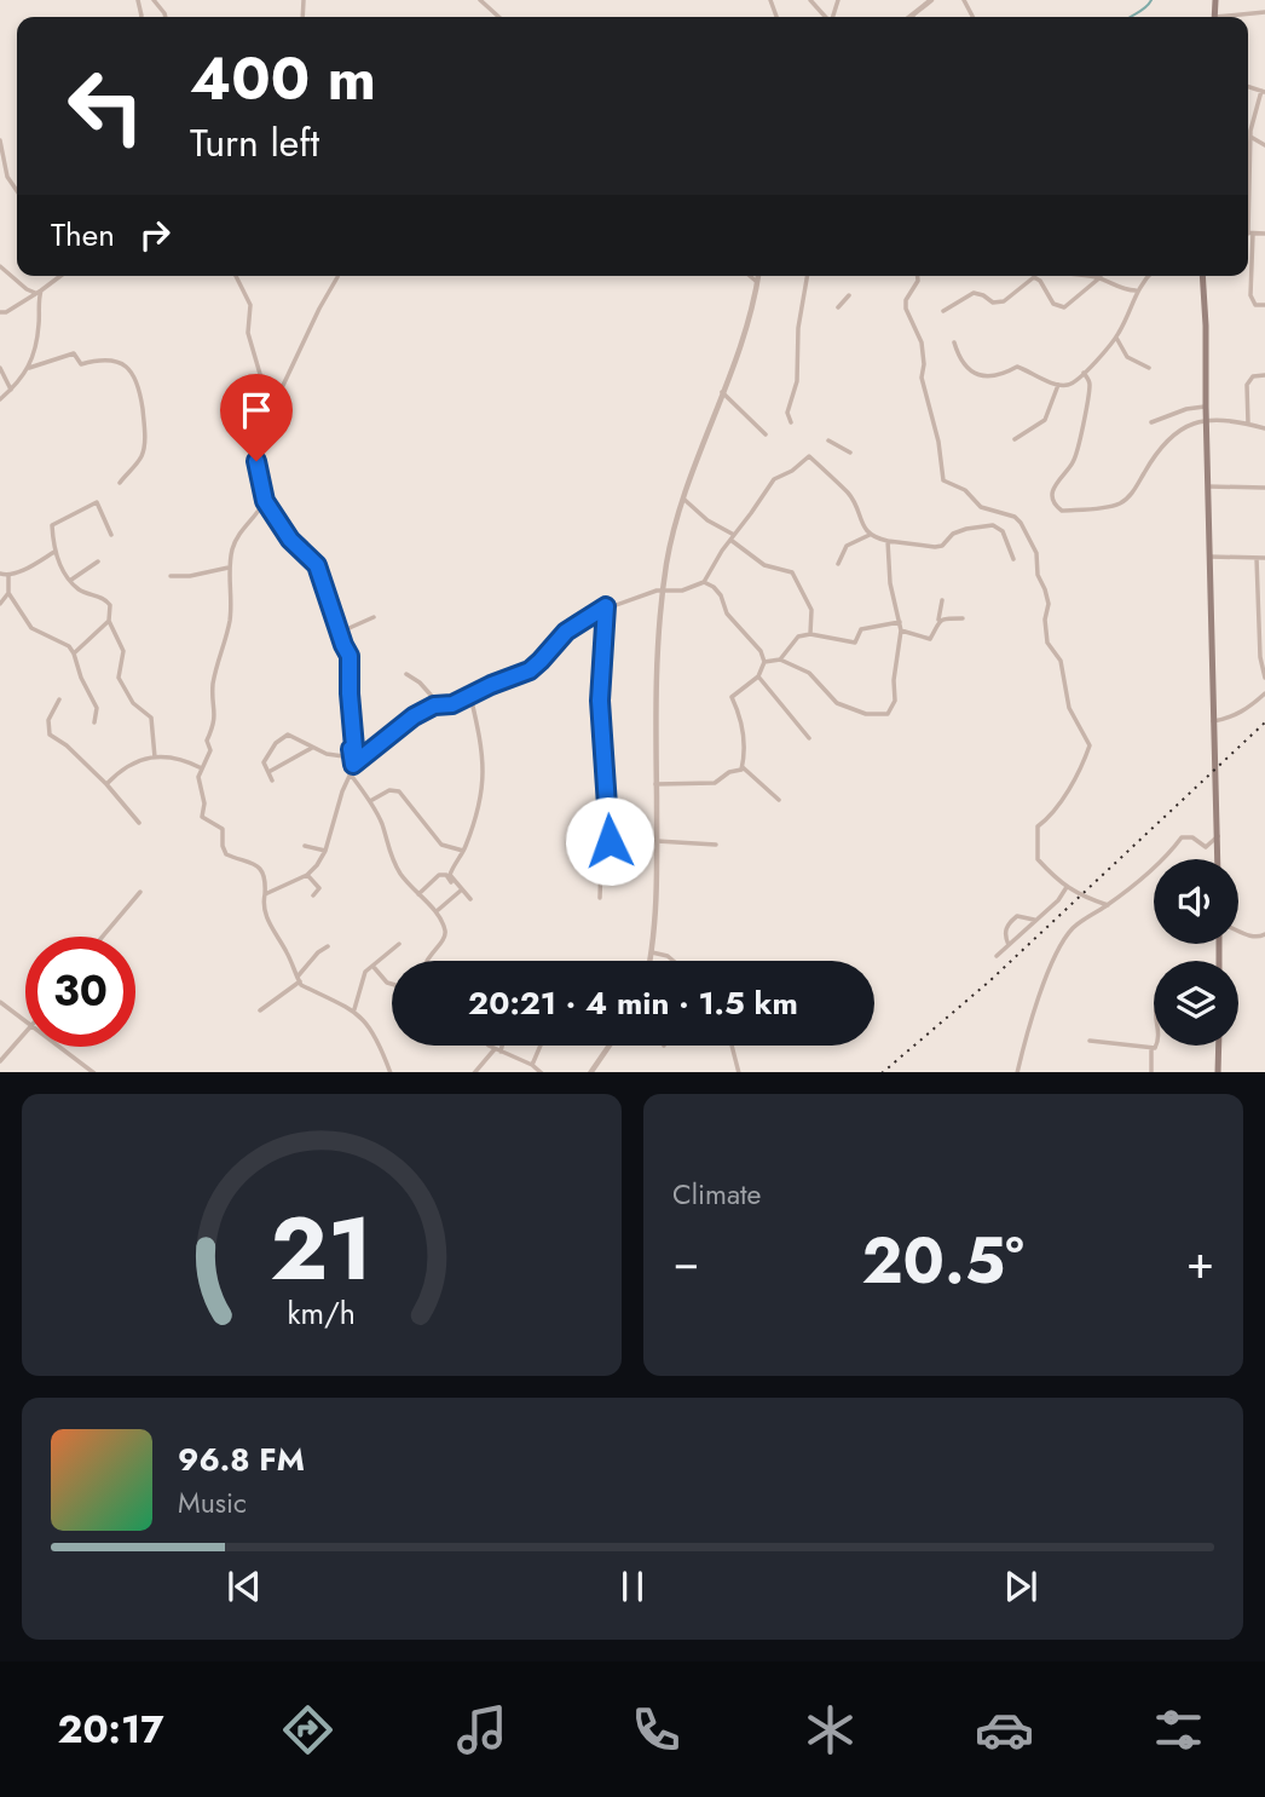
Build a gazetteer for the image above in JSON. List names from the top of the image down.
{
  "page": {
    "turn": ["400 m", "Turn left"],
    "then": "Then",
    "limit": "30",
    "trip": "20:21 · 4 min · 1.5 km",
    "tile": "Climate",
    "heat": ["−", "20.5°", "+"],
    "song": ["96.8 FM", "Music"],
    "tabs": "20:17",
    "gauge": ["21", "km/h"]
  }
}
